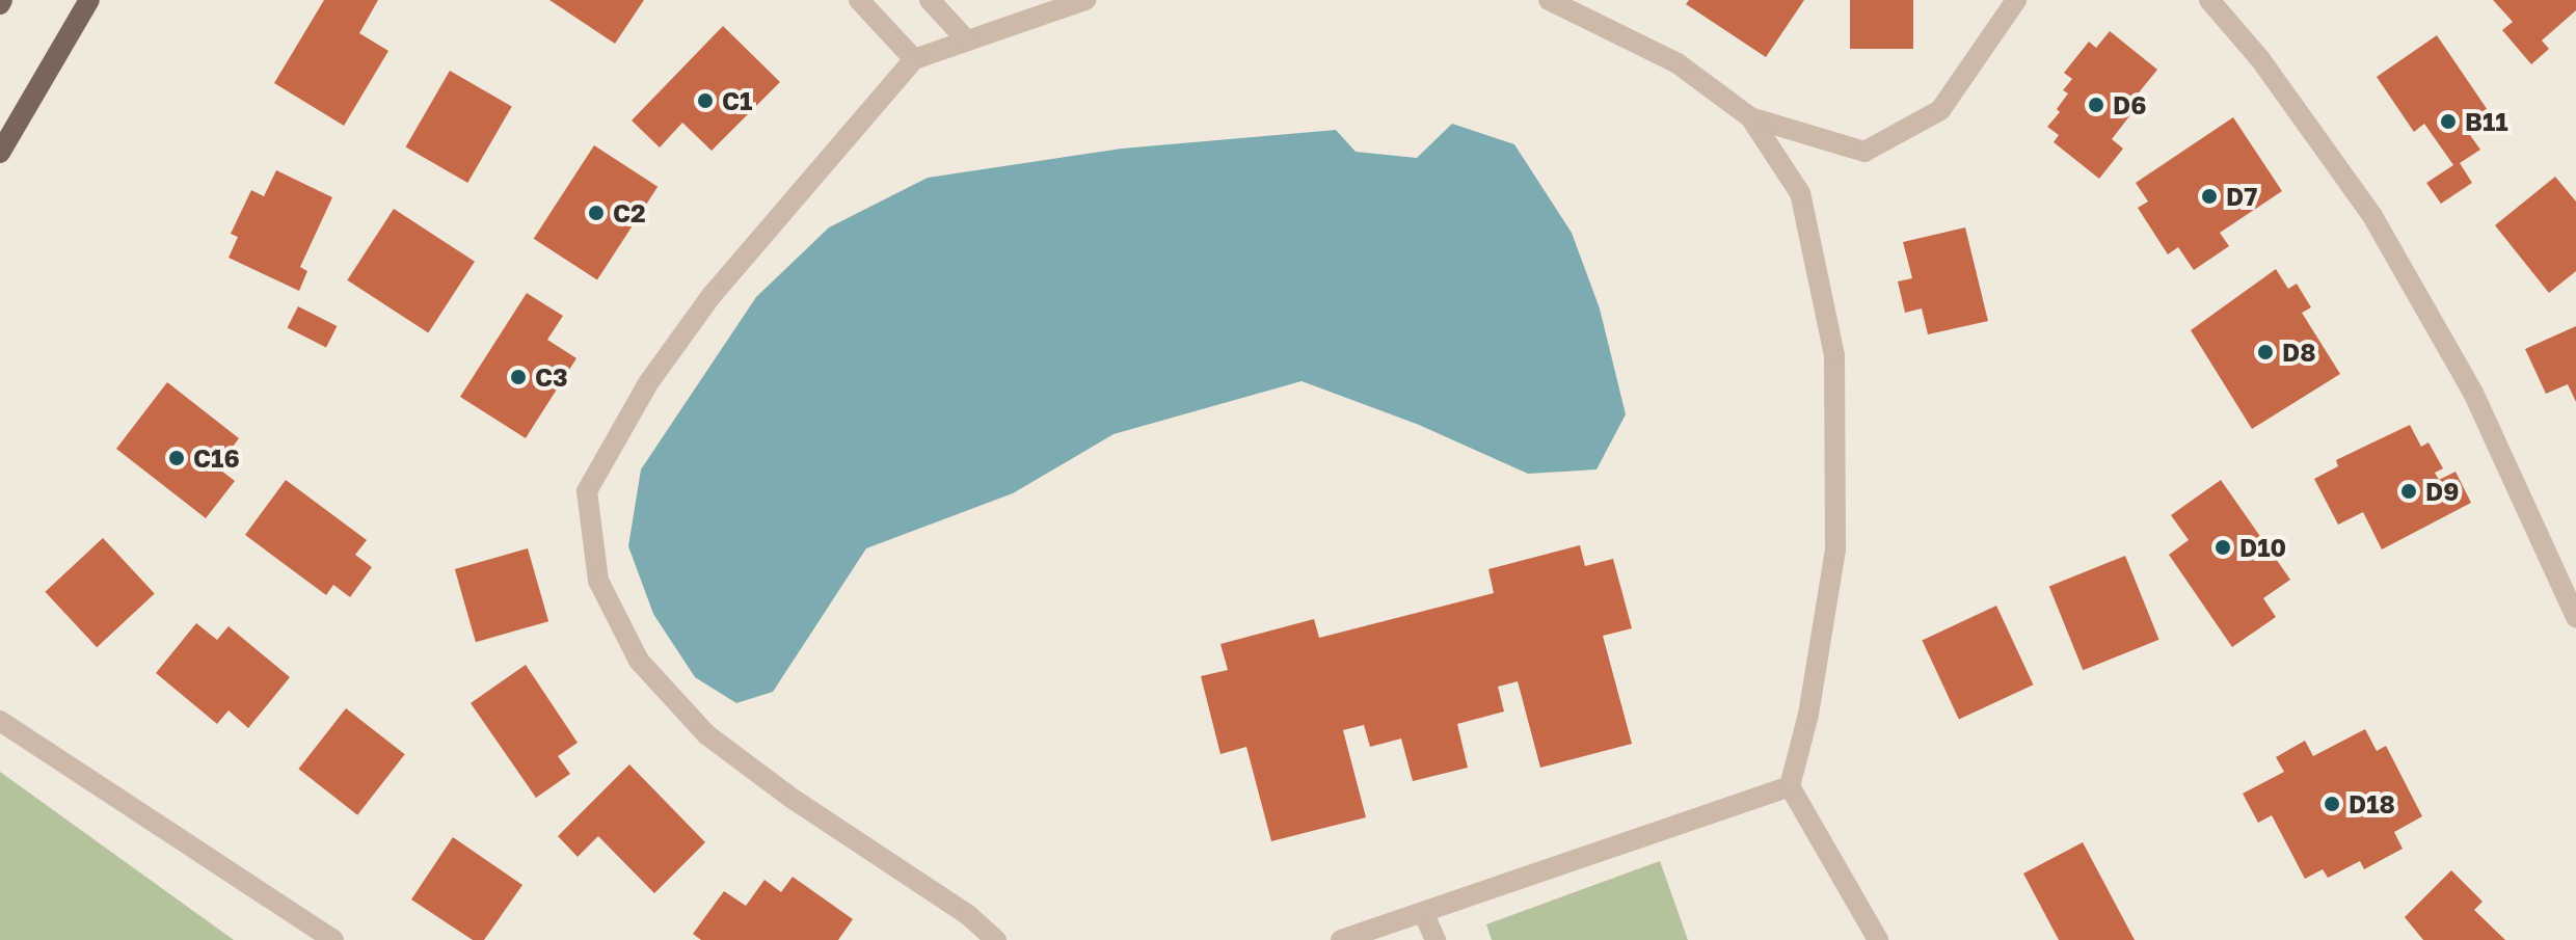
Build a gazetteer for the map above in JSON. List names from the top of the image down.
{
  "places": [
    "C1",
    "D6",
    "B11",
    "D7",
    "C2",
    "D8",
    "C3",
    "C16",
    "D9",
    "D10",
    "D18"
  ]
}
